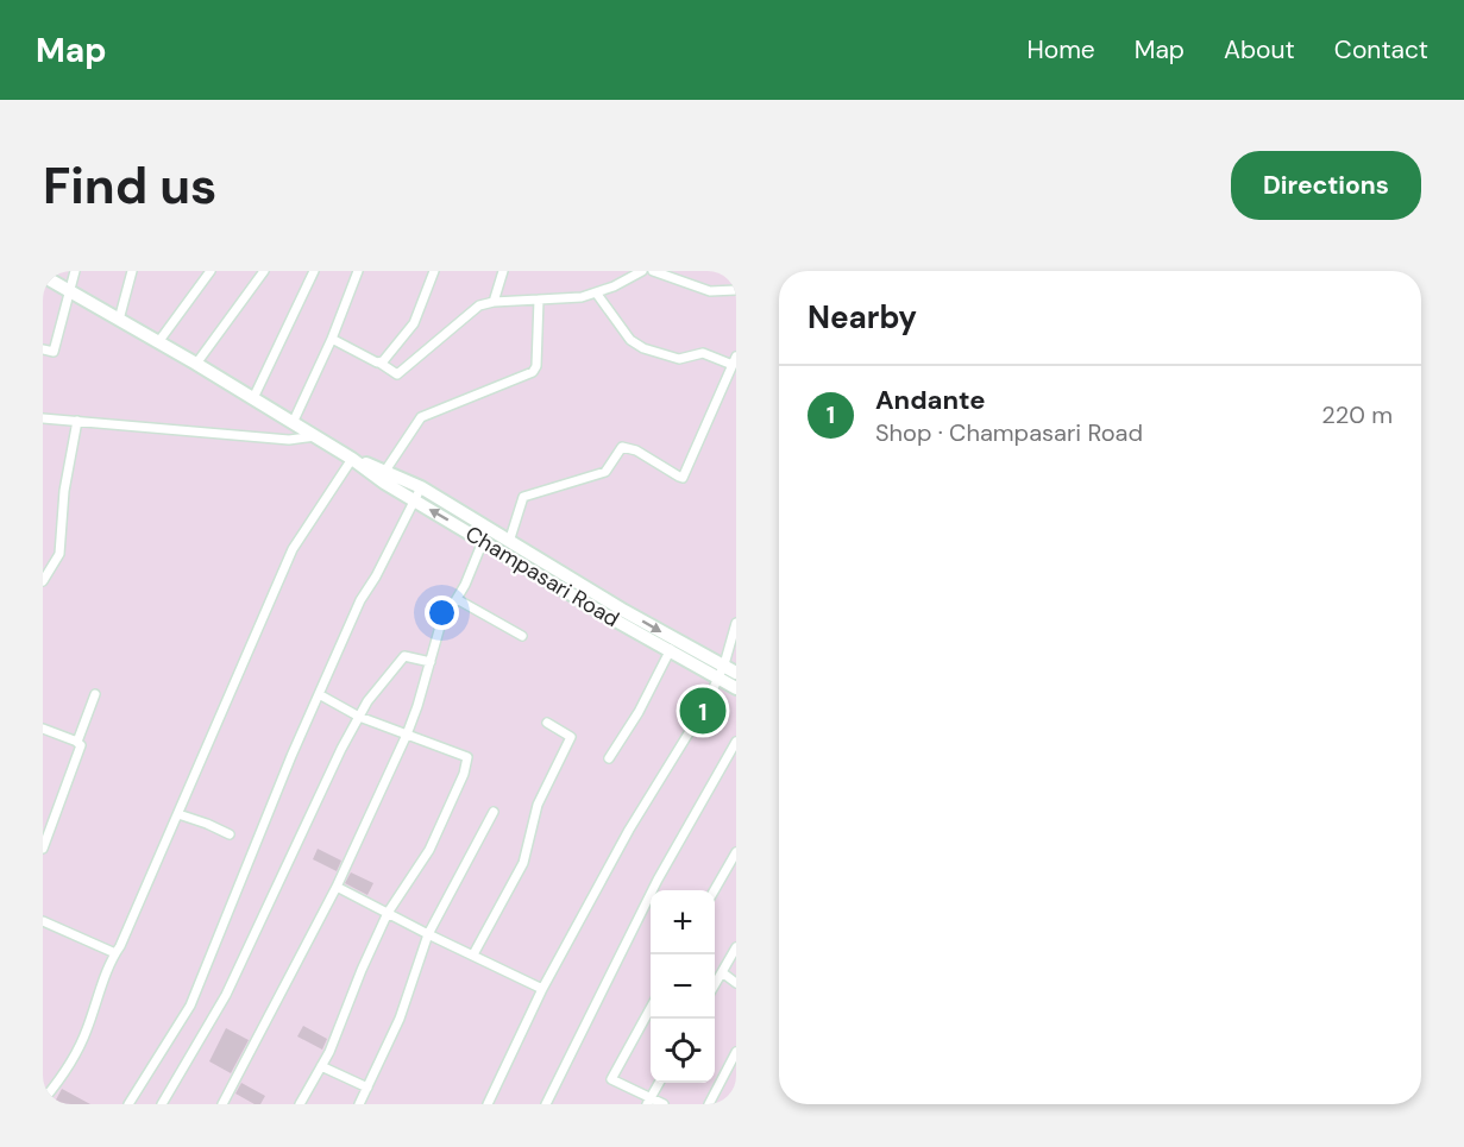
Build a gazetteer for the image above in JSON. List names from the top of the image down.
{
  "streets": {
    "main road": ["Champasari Road"]
  },
  "page": {
    "header": "Map",
    "nav": [
      "Home",
      "Map",
      "About",
      "Contact"
    ],
    "buttons": "Directions",
    "title": "Find us",
    "heading": "Nearby",
    "list": [
      {
        "mark": "1",
        "name": "Andante",
        "note": "Shop · Champasari Road",
        "value": "220 m"
      }
    ],
    "pins": "1",
    "map_buttons": ["+", "−"]
  }
}
